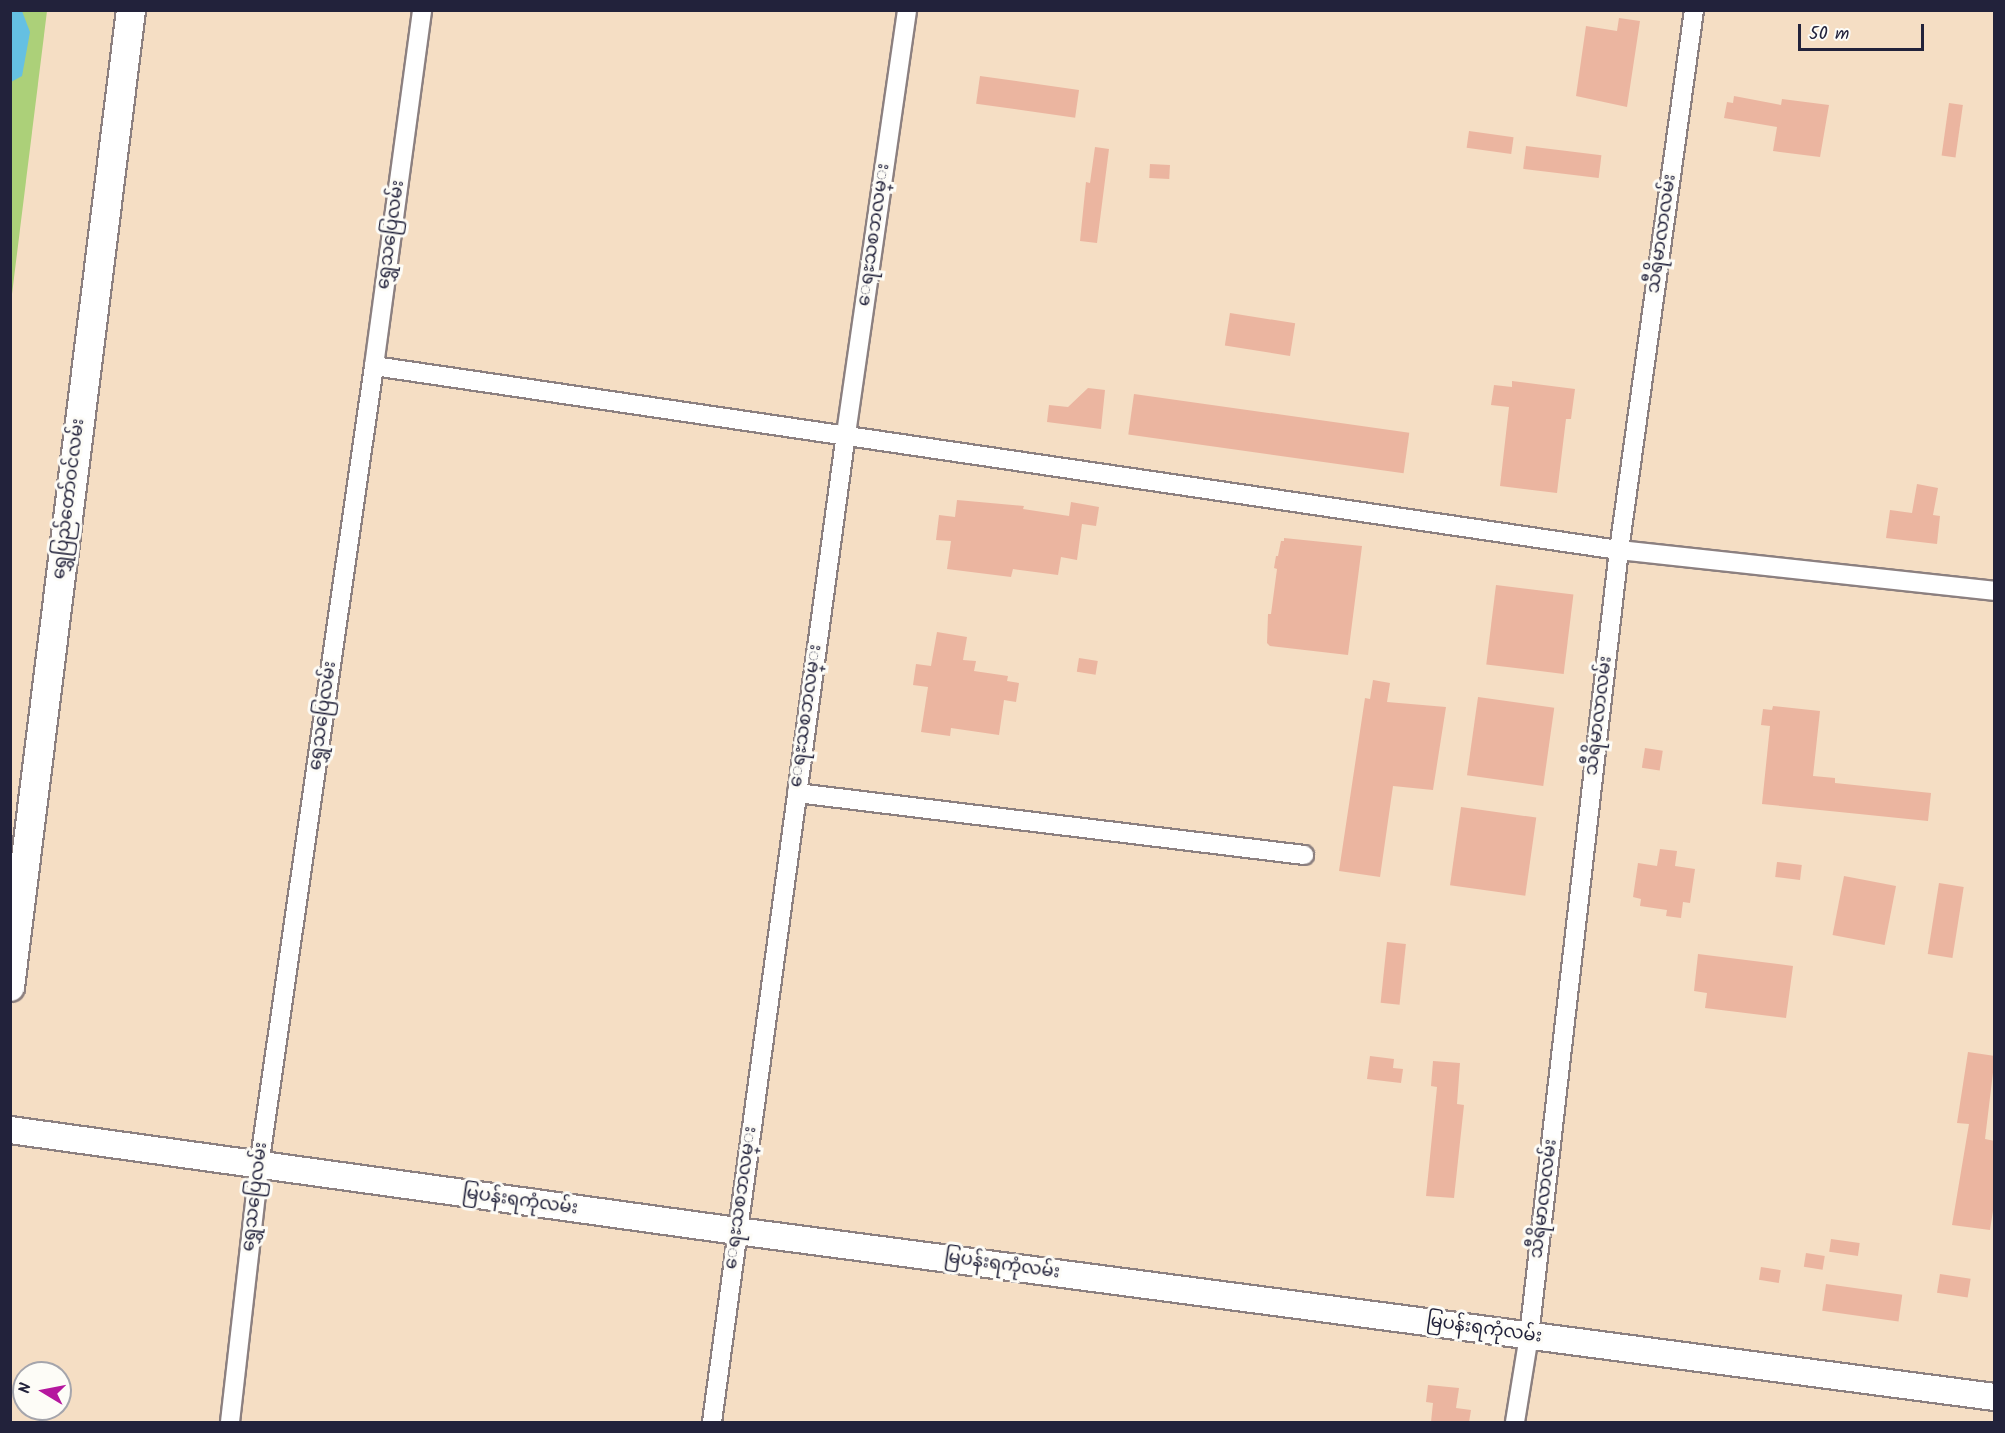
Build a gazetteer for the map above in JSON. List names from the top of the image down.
{
  "streets": {
    "main road": ["ရွှေပြည်တော်ဝင်လမ်း"],
    "street": [
      "သီရိမာလာလမ်း",
      "ရွှေသပြေလမ်း",
      "ေရႊသစၥာလမ္း",
      "မြပန်းရကုံလမ်း"
    ]
  },
  "crossings": [
    ["သီရိမာလာလမ်း", "မြပန်းရကုံလမ်း"],
    ["ရွှေသပြေလမ်း", "မြပန်းရကုံလမ်း"],
    ["ေရႊသစၥာလမ္း", "မြပန်းရကုံလမ်း"]
  ],
  "scale_bar": "50 m",
  "north": "left"
}
